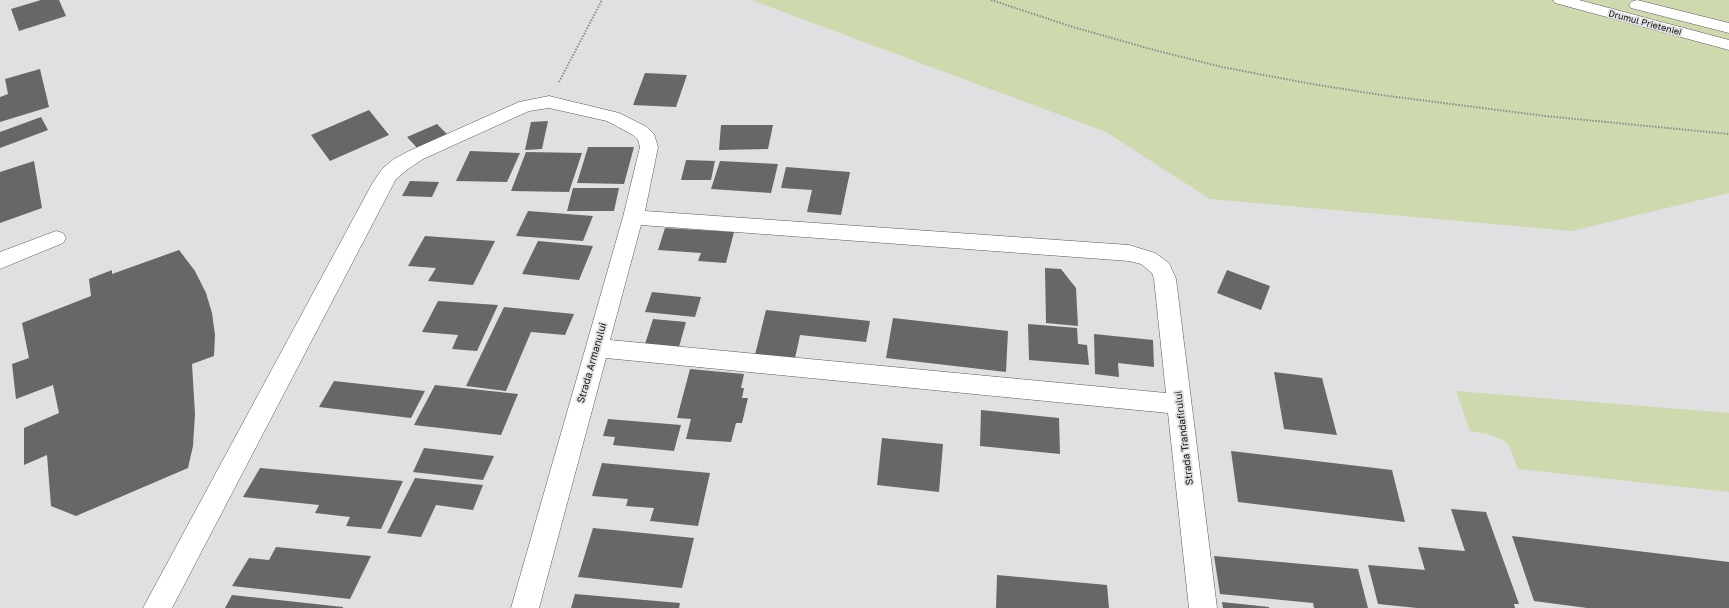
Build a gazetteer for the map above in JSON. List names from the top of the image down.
{
  "streets": {
    "street": ["Drumul Prieteniei", "Strada Armanului", "Strada Trandafirului"]
  },
  "crossings": [
    ["Strada Armanului", "Strada Trandafirului"]
  ]
}
